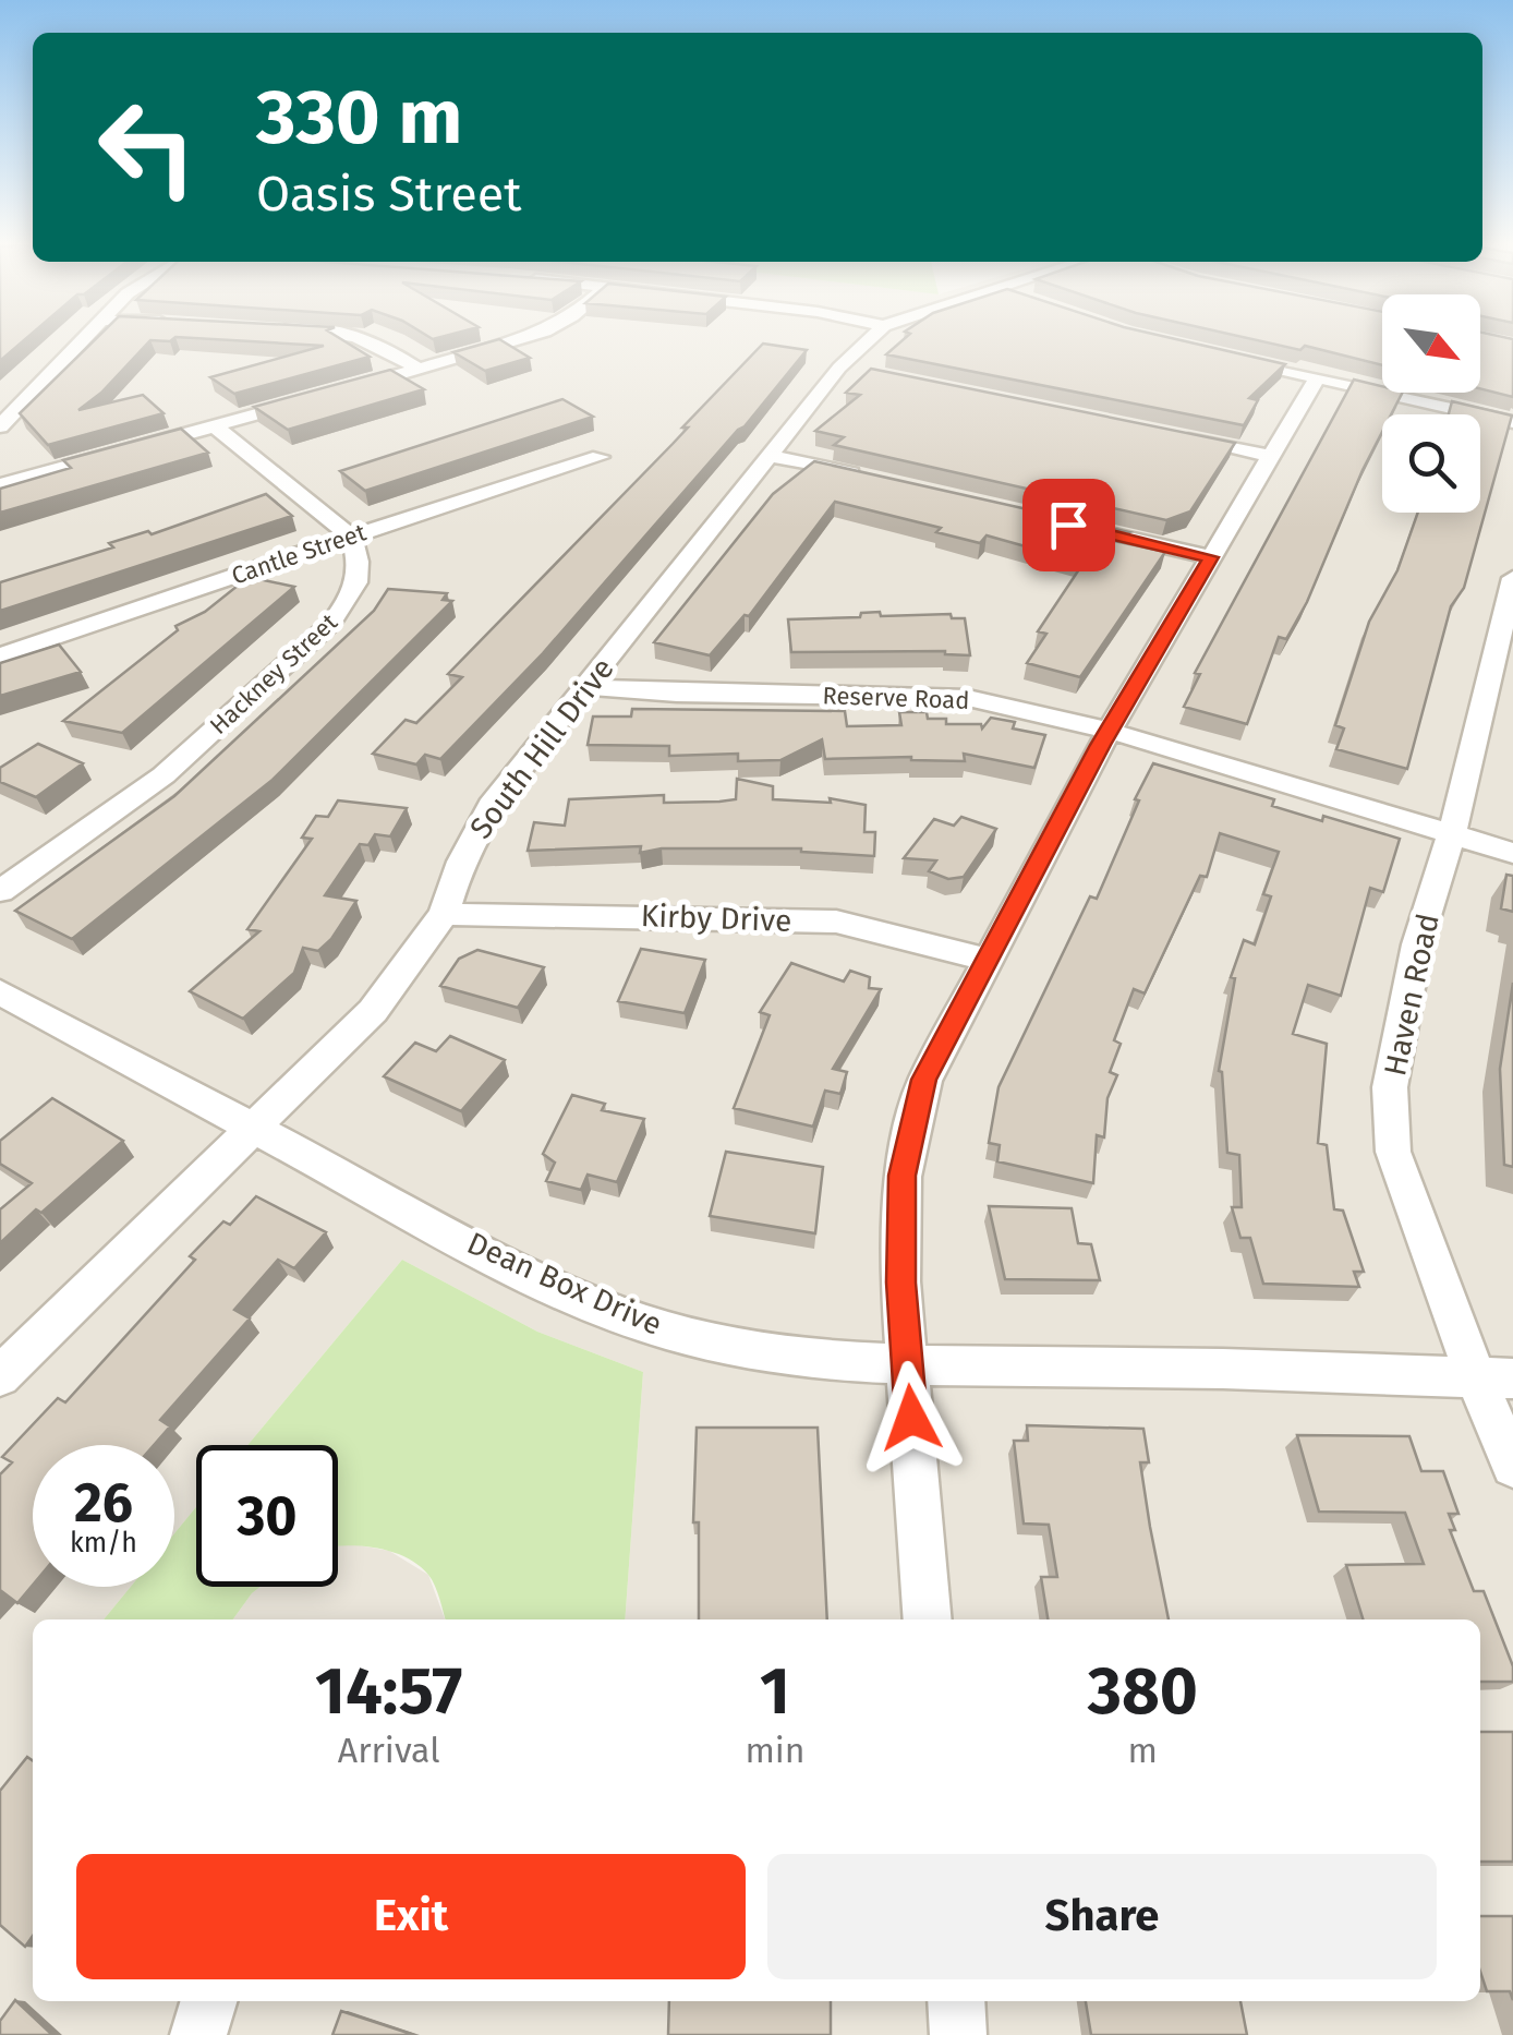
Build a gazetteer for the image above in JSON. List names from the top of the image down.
{
  "streets": {
    "street": [
      "Cantle Street",
      "Hackney Street",
      "Reserve Road",
      "South Hill Drive",
      "Kirby Drive",
      "Haven Road",
      "Dean Box Drive"
    ]
  },
  "crossings": [
    ["Cantle Street", "Hackney Street"],
    ["Reserve Road", "South Hill Drive"],
    ["Reserve Road", "Haven Road"],
    ["South Hill Drive", "Kirby Drive"],
    ["South Hill Drive", "Dean Box Drive"],
    ["Haven Road", "Dean Box Drive"]
  ],
  "north": "bottom right",
  "page": {
    "turn": ["330 m", "Oasis Street"],
    "speed": "26 km/h",
    "limit": "30",
    "eta": [
      "14:57",
      "Arrival",
      "1",
      "min",
      "380",
      "m"
    ],
    "buttons": ["Exit", "Share"]
  }
}
